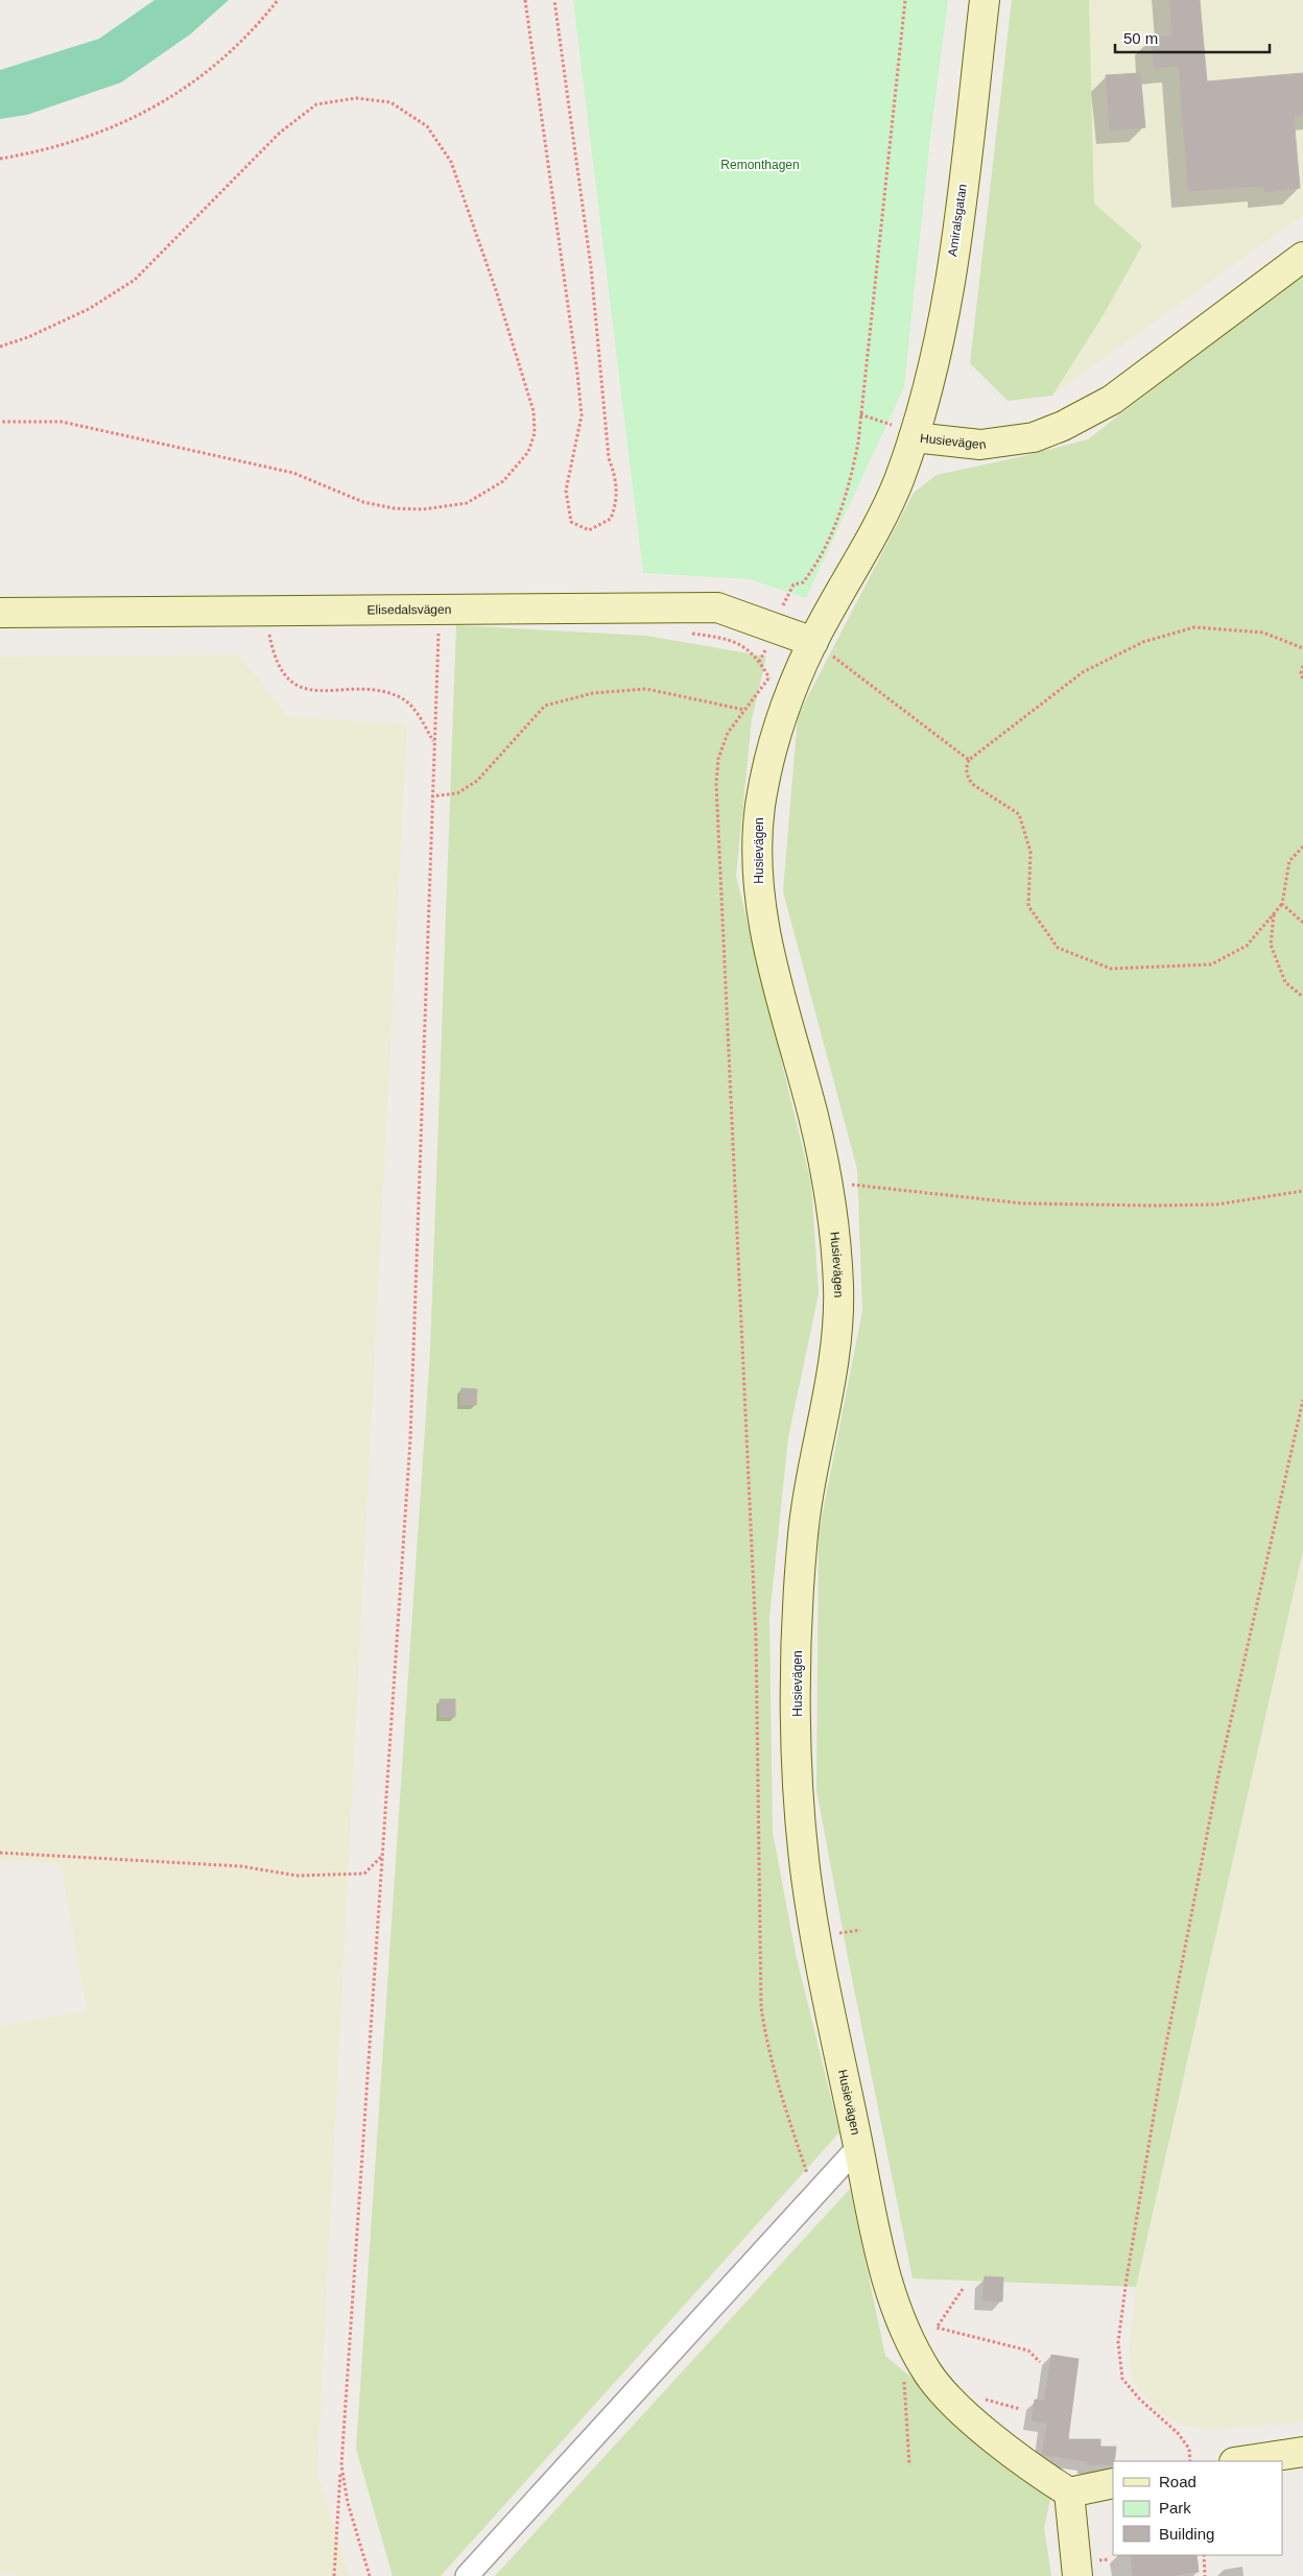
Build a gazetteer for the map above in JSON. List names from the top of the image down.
{
  "streets": {
    "street": ["Amiralsgatan", "Husievägen", "Elisedalsvägen"]
  },
  "crossings": [
    ["Amiralsgatan", "Husievägen"],
    ["Husievägen", "Elisedalsvägen"]
  ],
  "parks": ["Remonthagen"],
  "legend": ["Road", "Park", "Building"],
  "scale_bar": "50 m"
}
